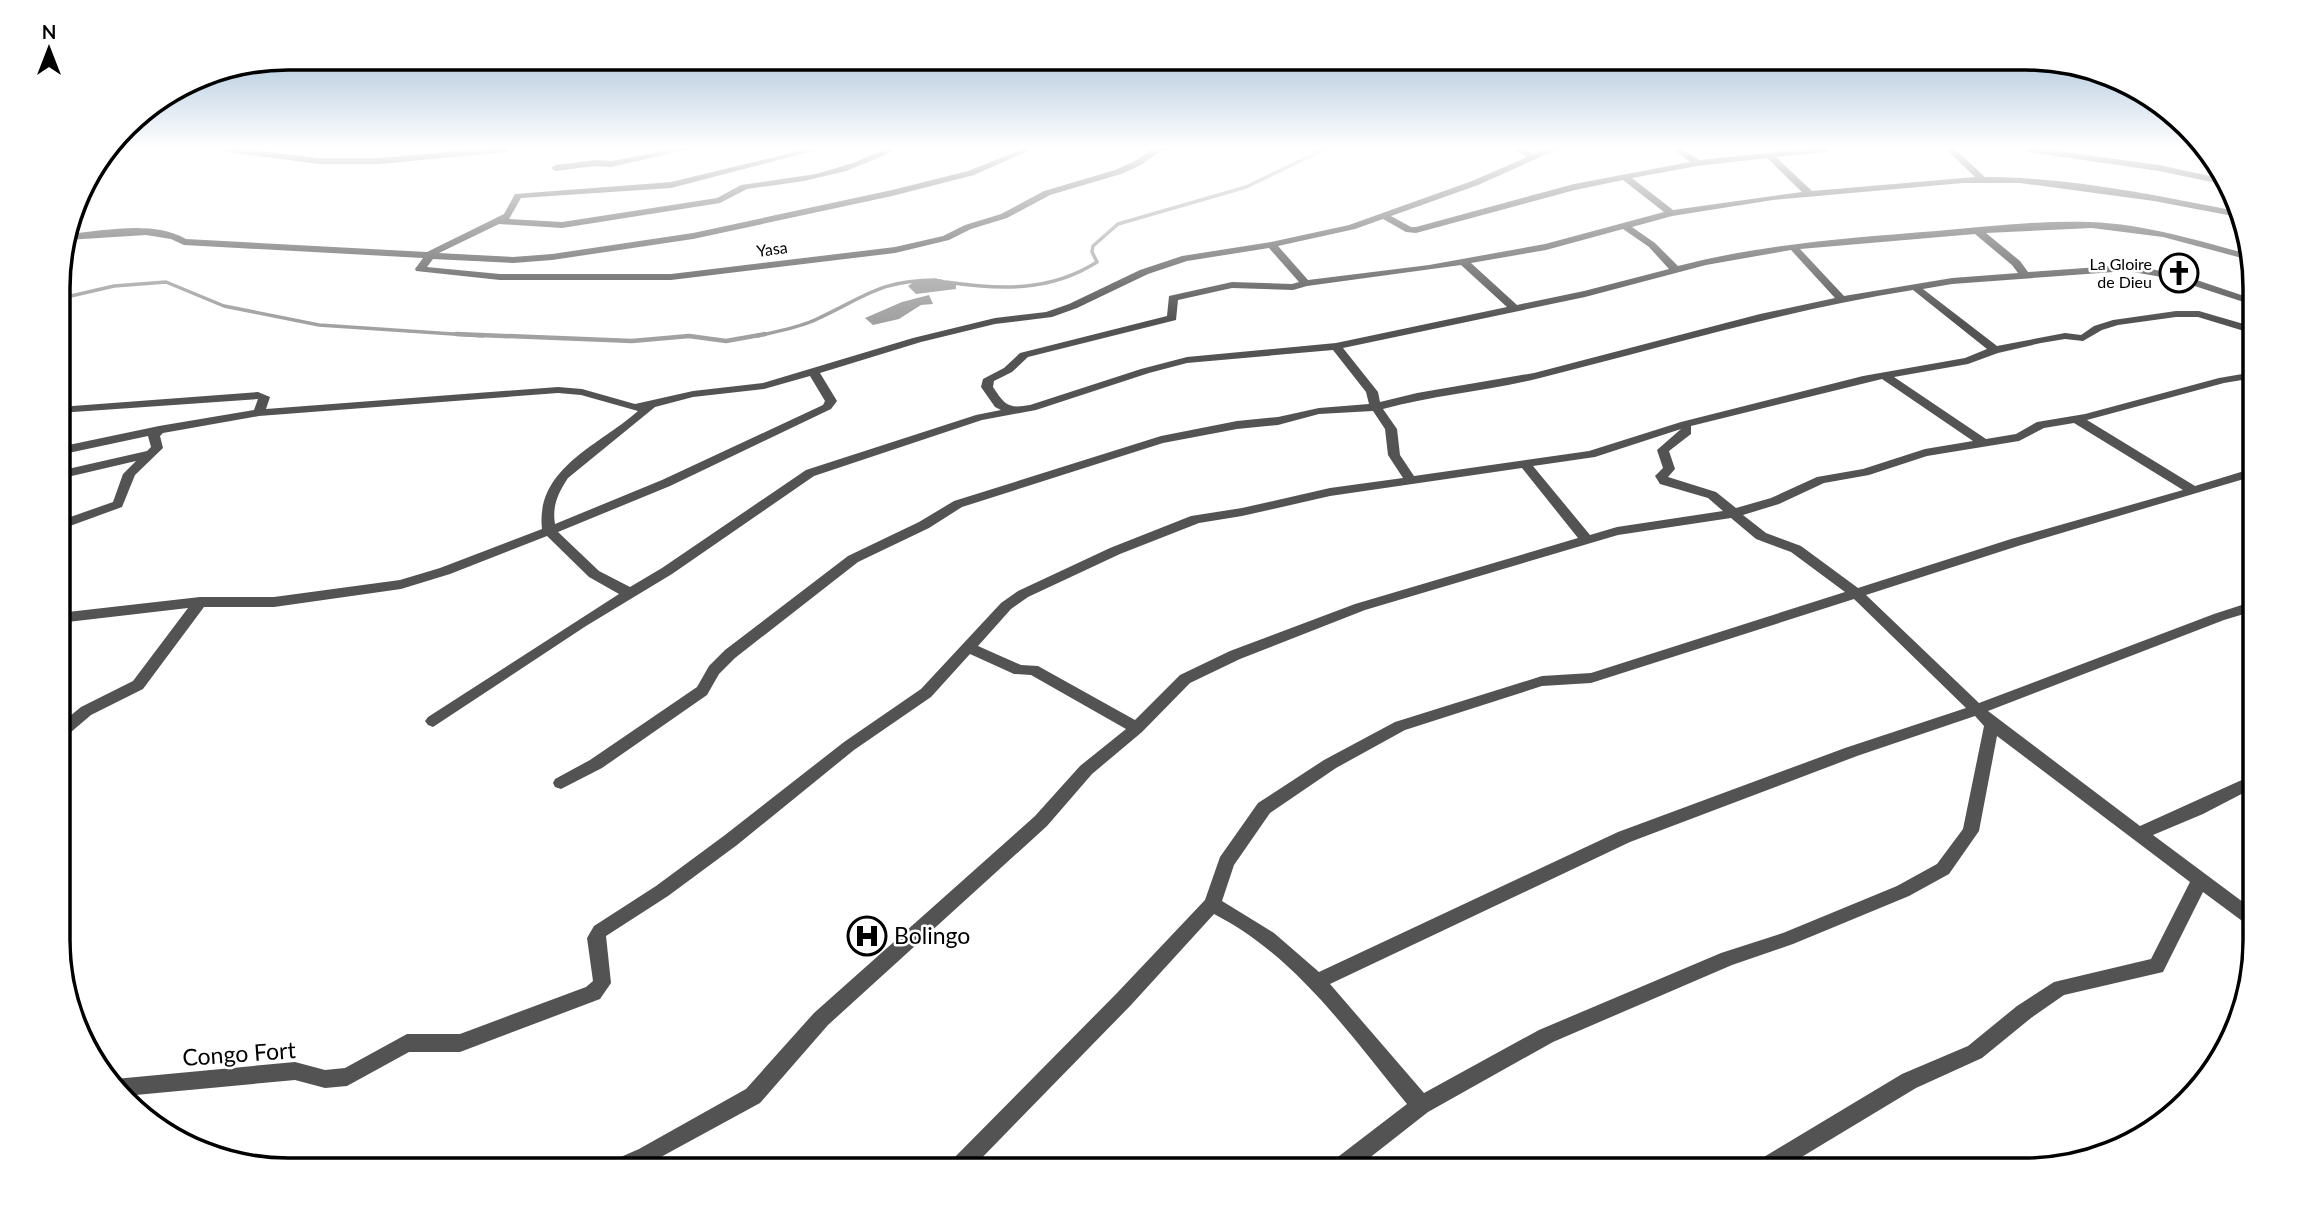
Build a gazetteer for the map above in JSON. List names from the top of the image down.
{
  "streets": {
    "street": ["Yasa", "Congo Fort"]
  },
  "places": {
    "church": ["La Gloire de Dieu"],
    "hospital": ["Bolingo"]
  },
  "north": "top"
}
